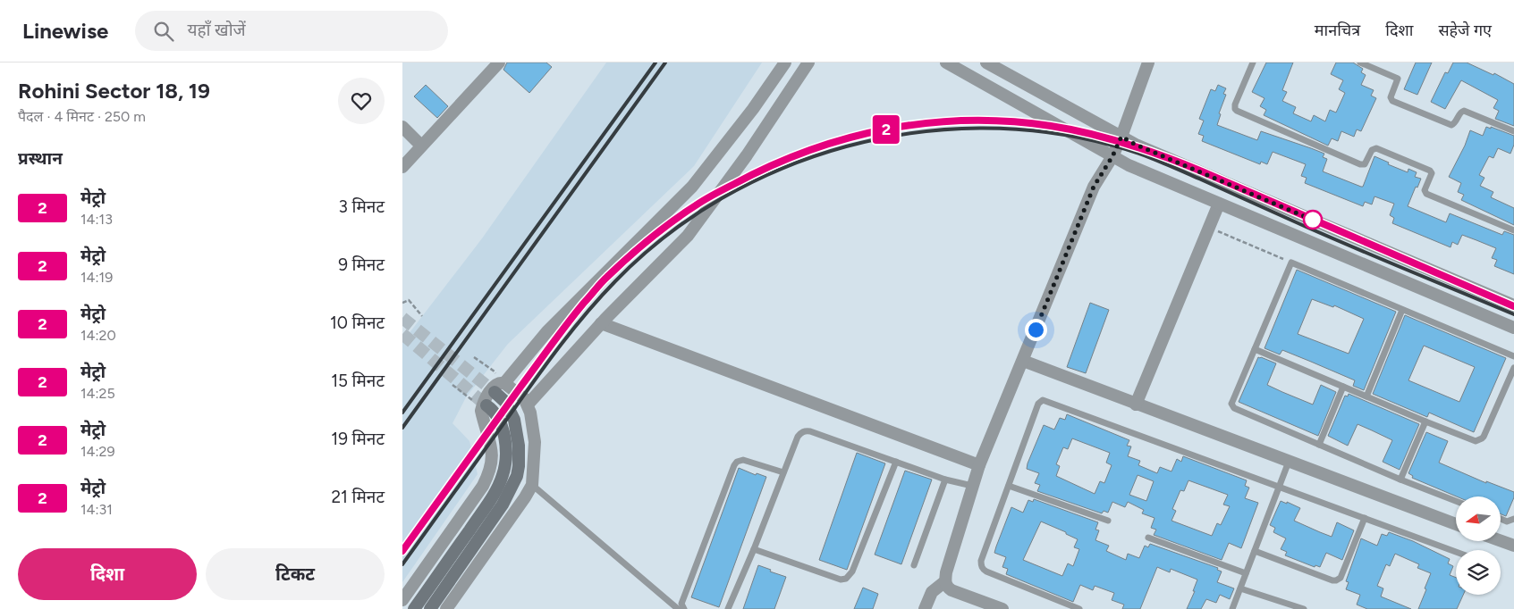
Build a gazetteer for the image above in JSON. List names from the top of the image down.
{
  "lines": ["metro line 2"],
  "north": "left",
  "page": {
    "header": "Linewise",
    "search": "यहाँ खोजें",
    "nav": ["मानचित्र", "दिशा", "सहेजे गए"],
    "heading": [
      ["Rohini Sector 18, 19", "पैदल · 4 मिनट · 250 m"],
      "प्रस्थान"
    ],
    "on_map": "2",
    "list": [
      {
        "mark": "2",
        "name": "मेट्रो",
        "note": "14:13",
        "value": "3 मिनट"
      },
      {
        "mark": "2",
        "name": "मेट्रो",
        "note": "14:19",
        "value": "9 मिनट"
      },
      {
        "mark": "2",
        "name": "मेट्रो",
        "note": "14:20",
        "value": "10 मिनट"
      },
      {
        "mark": "2",
        "name": "मेट्रो",
        "note": "14:25",
        "value": "15 मिनट"
      },
      {
        "mark": "2",
        "name": "मेट्रो",
        "note": "14:29",
        "value": "19 मिनट"
      },
      {
        "mark": "2",
        "name": "मेट्रो",
        "note": "14:31",
        "value": "21 मिनट"
      }
    ],
    "buttons": ["दिशा", "टिकट"]
  }
}
